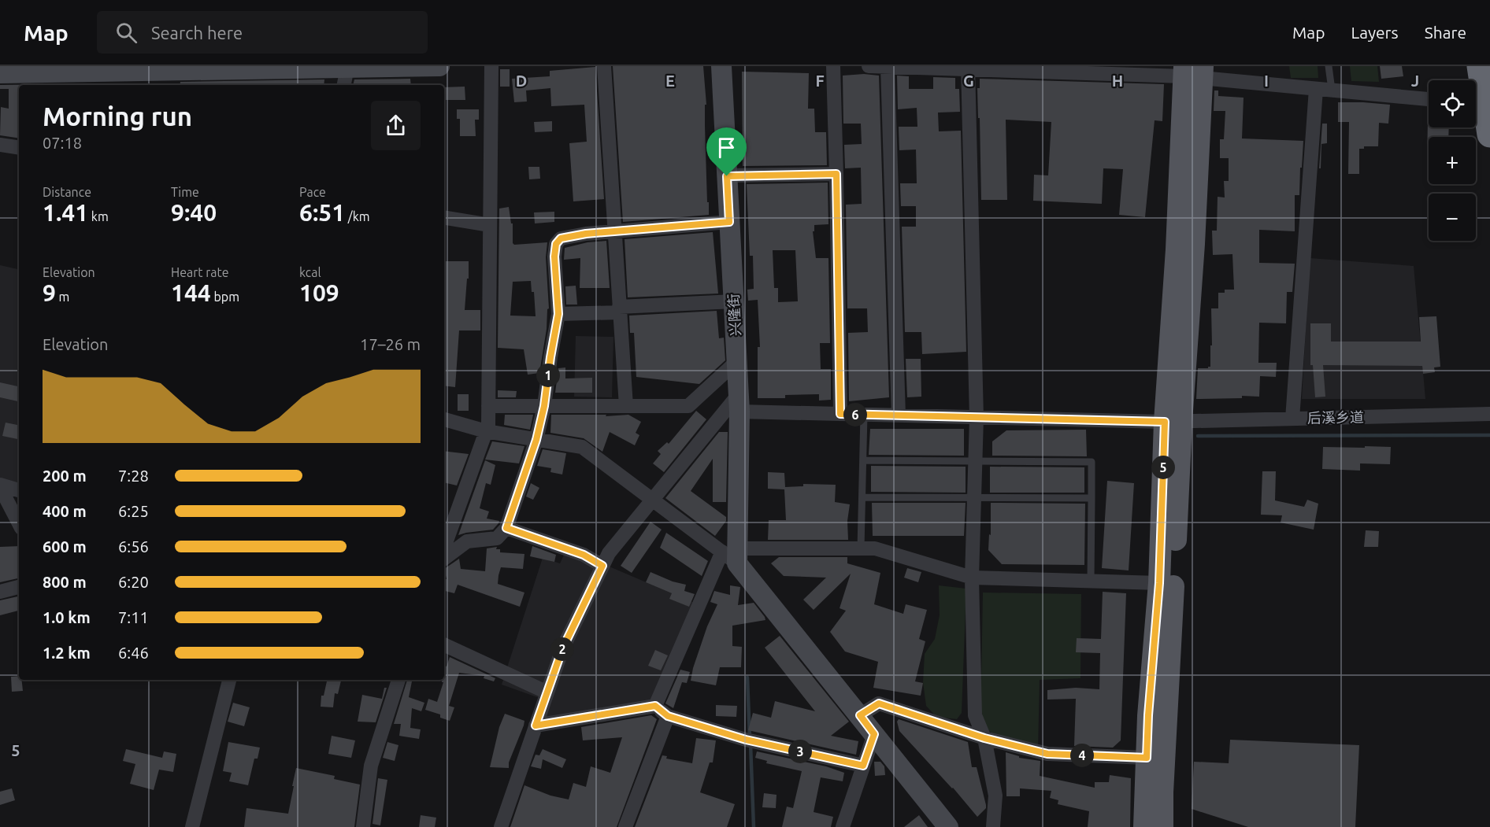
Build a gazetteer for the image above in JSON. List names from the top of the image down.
{
  "streets": {
    "street": ["兴隆街", "后溪乡道"]
  },
  "crossings": [
    ["兴隆街", "后溪乡道"]
  ],
  "page": {
    "header": "Map",
    "search": "Search here",
    "nav": ["Map", "Layers", "Share"],
    "map_buttons": ["+", "−"],
    "heading": ["Morning run", "07:18"],
    "stats": [
      ["Distance", "1.41 km"],
      ["Time", "9:40"],
      ["Pace", "6:51 /km"],
      ["Elevation", "9 m"],
      ["Heart rate", "144 bpm"],
      ["kcal", "109"]
    ],
    "chart": ["Elevation", "17–26 m"],
    "pins": [
      "1",
      "6",
      "5",
      "2",
      "3",
      "4"
    ],
    "list": [
      {
        "name": "200 m",
        "note": "7:28"
      },
      {
        "name": "400 m",
        "note": "6:25"
      },
      {
        "name": "600 m",
        "note": "6:56"
      },
      {
        "name": "800 m",
        "note": "6:20"
      },
      {
        "name": "1.0 km",
        "note": "7:11"
      },
      {
        "name": "1.2 km",
        "note": "6:46"
      }
    ]
  },
  "grid": {
    "columns": [
      "D",
      "E",
      "F",
      "G",
      "H",
      "I",
      "J"
    ],
    "rows": ["5"]
  }
}
